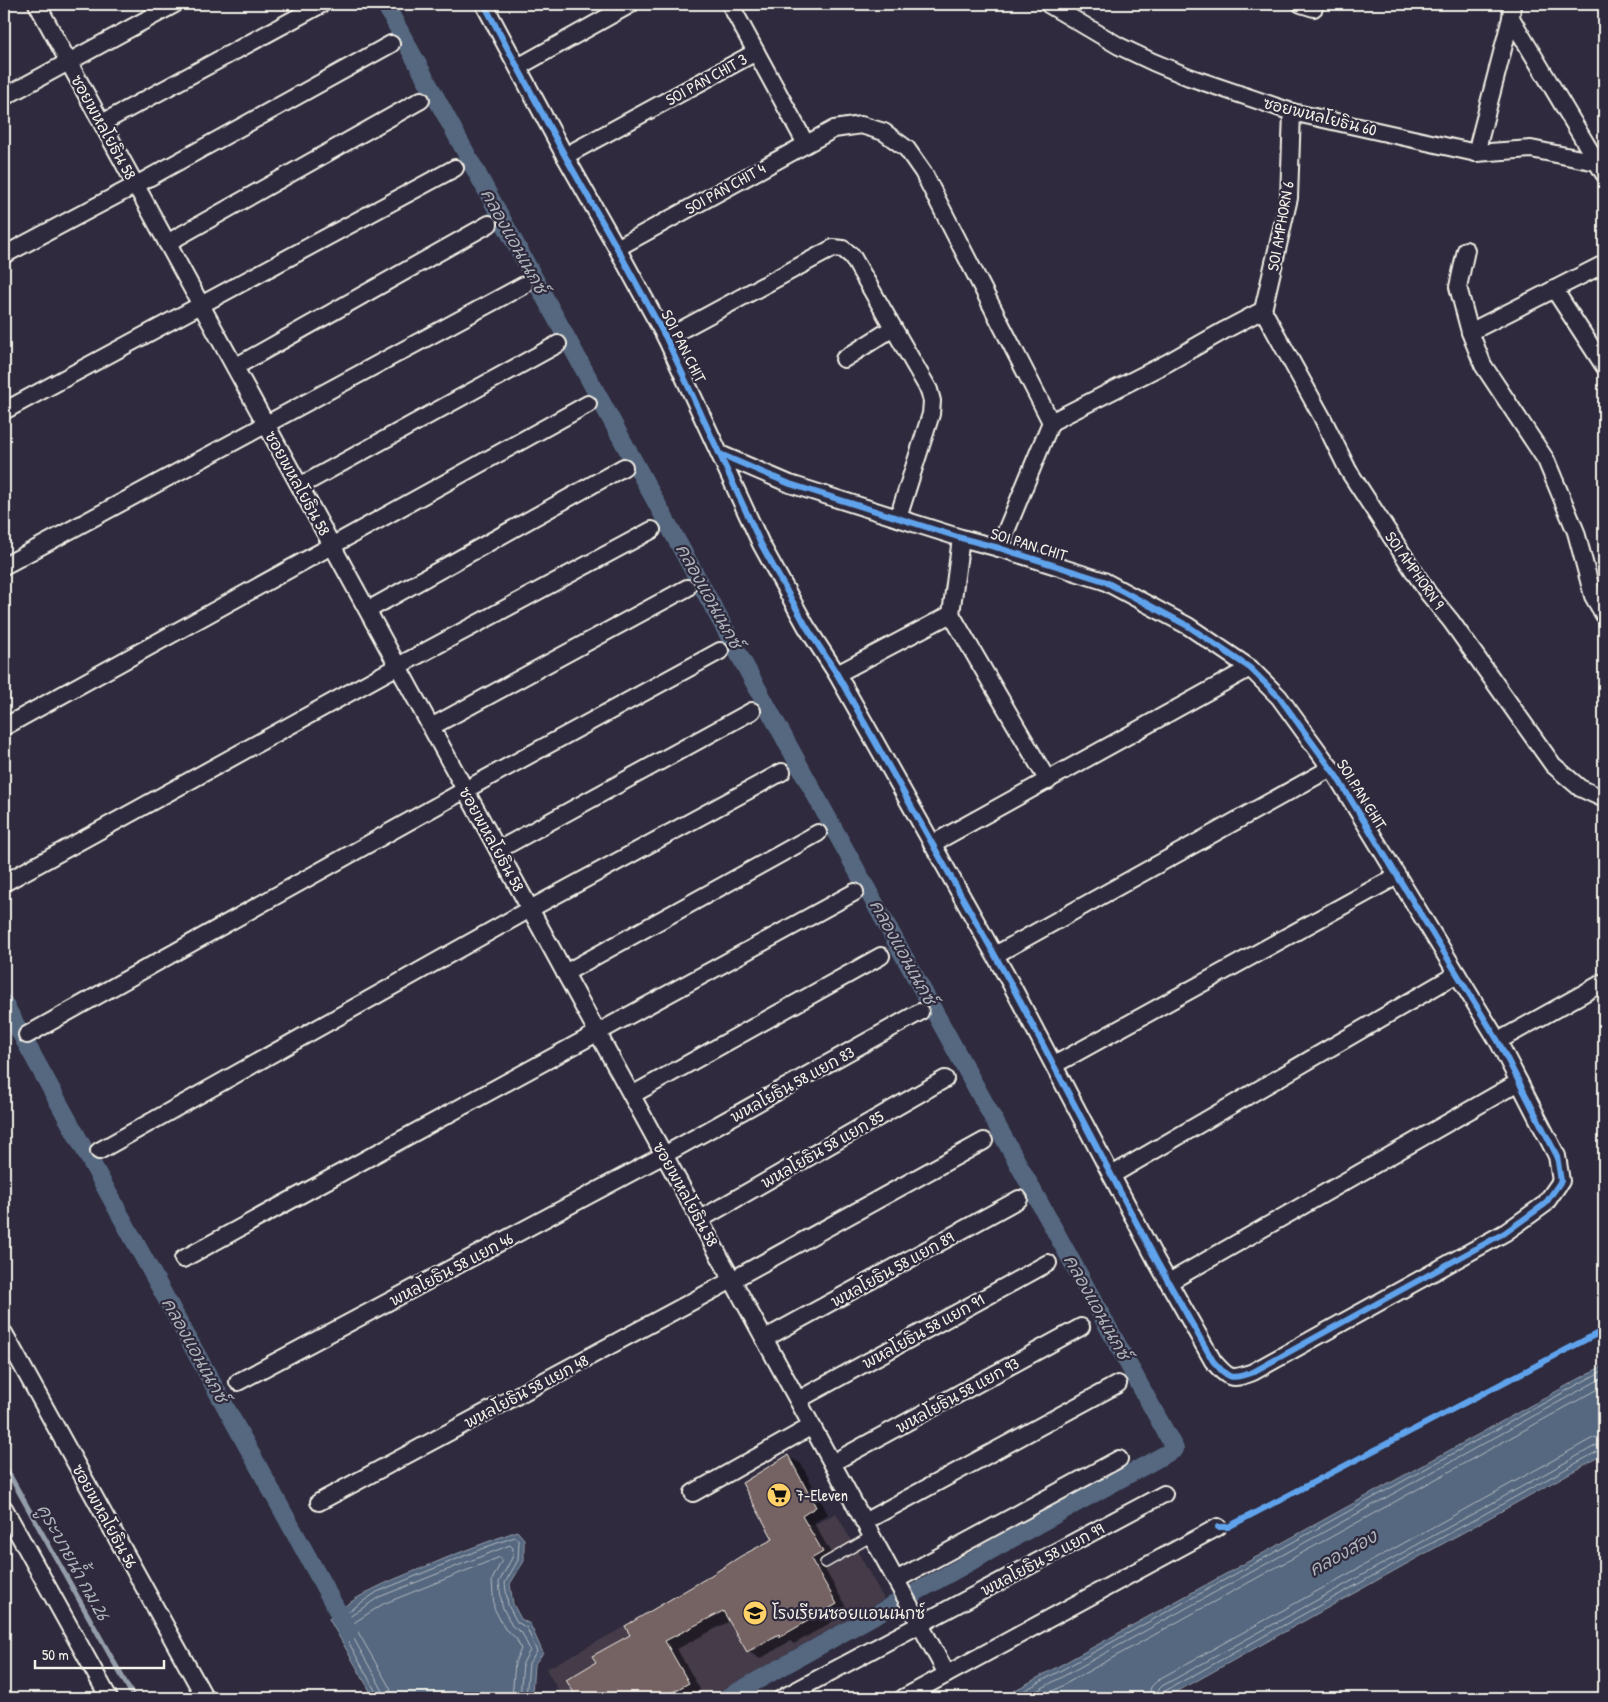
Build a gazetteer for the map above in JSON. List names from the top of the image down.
{
  "streets": {
    "street": [
      "SOI PAN CHIT 3",
      "ซอยพหลโยธิน 60",
      "ซอยพหลโยธิน 58",
      "SOI PAN CHIT 4",
      "SOI AMPHORN 6",
      "SOI PAN CHIT",
      "SOI AMPHORN 9",
      "พหลโยธิน 58 แยก 83",
      "พหลโยธิน 58 แยก 85",
      "พหลโยธิน 58 แยก 46",
      "พหลโยธิน 58 แยก 89",
      "พหลโยธิน 58 แยก 91",
      "พหลโยธิน 58 แยก 48",
      "พหลโยธิน 58 แยก 93",
      "ซอยพหลโยธิน 56",
      "พหลโยธิน 58 แยก 99"
    ]
  },
  "crossings": [
    ["SOI PAN CHIT 3", "SOI PAN CHIT 4"],
    ["SOI PAN CHIT 3", "SOI PAN CHIT"],
    ["ซอยพหลโยธิน 60", "SOI AMPHORN 6"],
    ["ซอยพหลโยธิน 58", "พหลโยธิน 58 แยก 83"],
    ["ซอยพหลโยธิน 58", "พหลโยธิน 58 แยก 85"],
    ["ซอยพหลโยธิน 58", "พหลโยธิน 58 แยก 46"],
    ["ซอยพหลโยธิน 58", "พหลโยธิน 58 แยก 89"],
    ["ซอยพหลโยธิน 58", "พหลโยธิน 58 แยก 91"],
    ["ซอยพหลโยธิน 58", "พหลโยธิน 58 แยก 48"],
    ["ซอยพหลโยธิน 58", "พหลโยธิน 58 แยก 93"],
    ["ซอยพหลโยธิน 58", "พหลโยธิน 58 แยก 99"],
    ["SOI PAN CHIT 4", "SOI PAN CHIT"],
    ["SOI AMPHORN 6", "SOI AMPHORN 9"],
    ["พหลโยธิน 58 แยก 83", "พหลโยธิน 58 แยก 46"]
  ],
  "water": ["คลองแอนเนกซ์", "คลองสอง", "คูระบายน้ำ กม.26"],
  "places": {
    "supermarket": ["7-Eleven"],
    "school or university": ["โรงเรียนซอยแอนเนกซ์"]
  },
  "scale_bar": "50 m"
}
